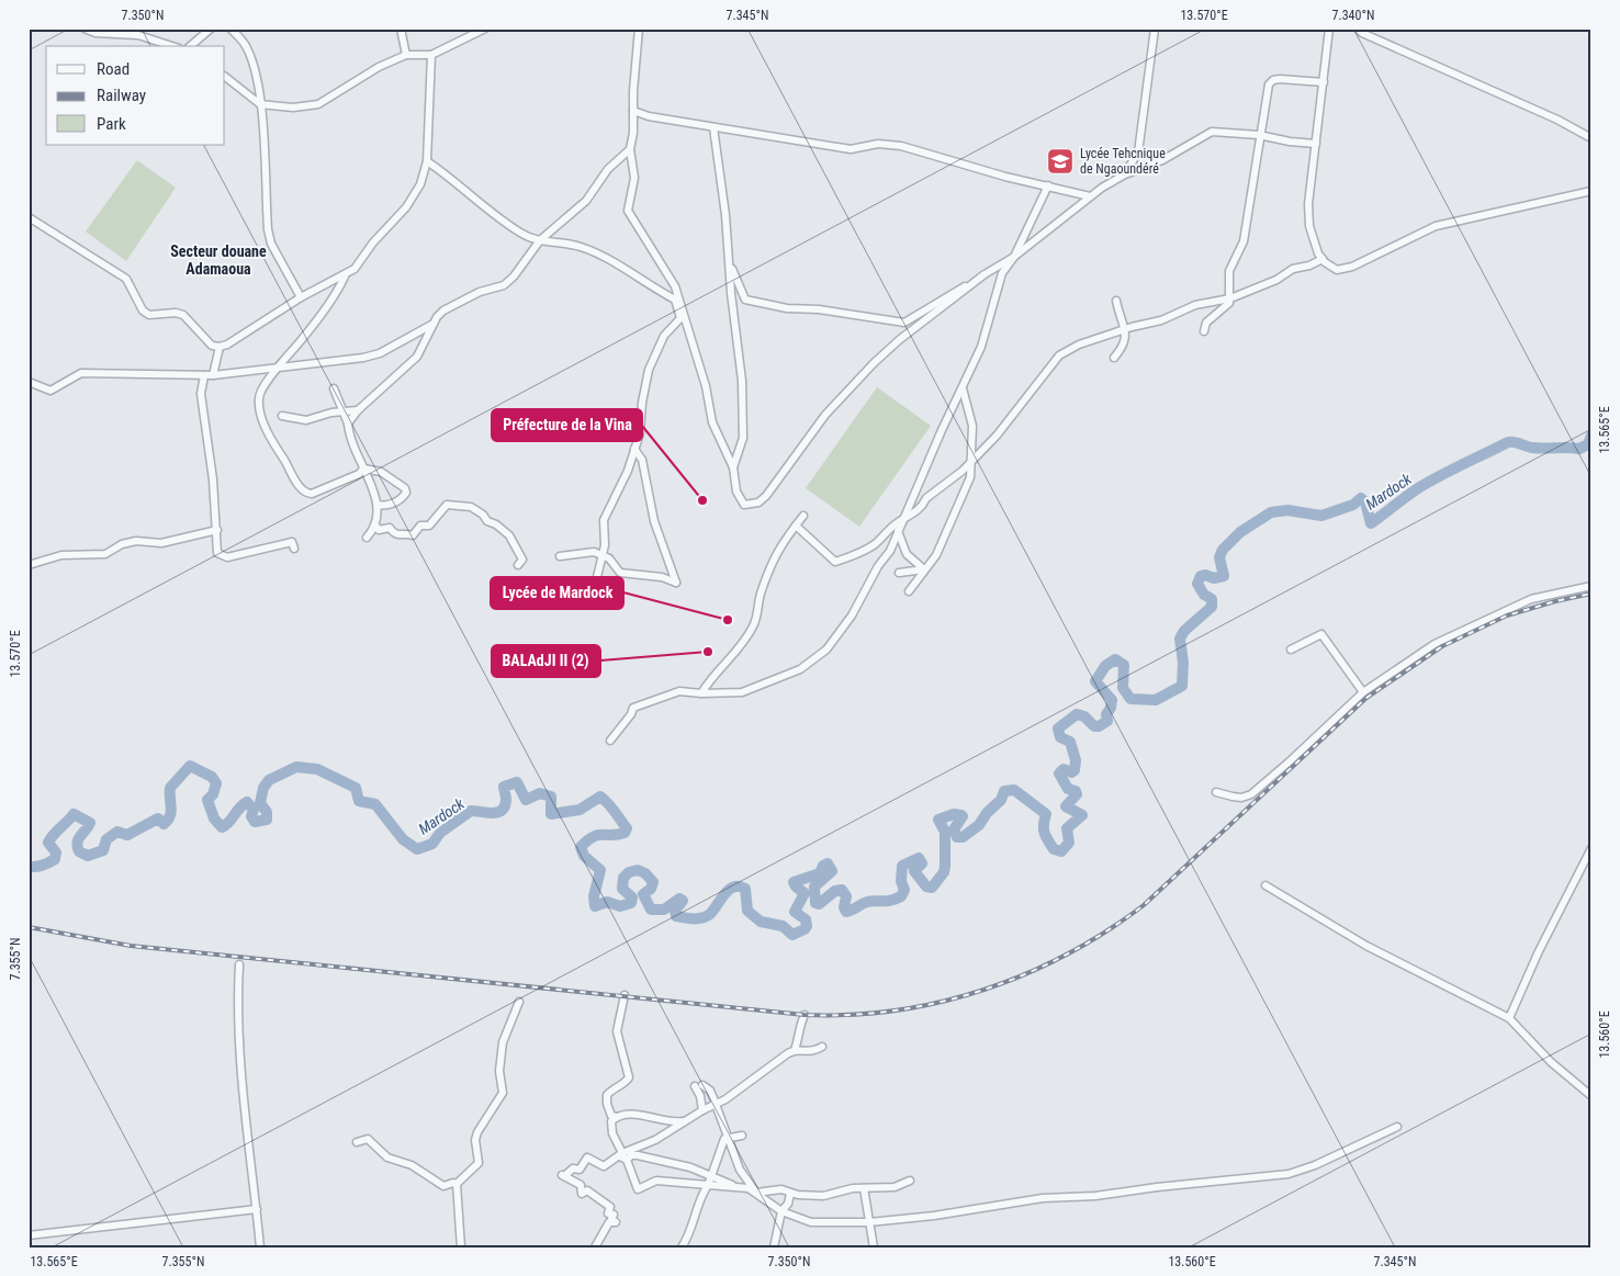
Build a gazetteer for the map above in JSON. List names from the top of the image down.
{
  "districts": ["Secteur douane Adamaoua"],
  "water": ["Mardock"],
  "places": {
    "school or university": ["Lycée Tehcnique de Ngaoundéré"],
    "other": ["Préfecture de la Vina", "Lycée de Mardock", "BALAdJI II (2)"]
  },
  "legend": ["Road", "Railway", "Park"],
  "coordinates": [
    "7.350°N",
    "7.345°N",
    "13.570°E",
    "7.340°N",
    "13.565°E",
    "7.355°N",
    "13.560°E"
  ]
}
